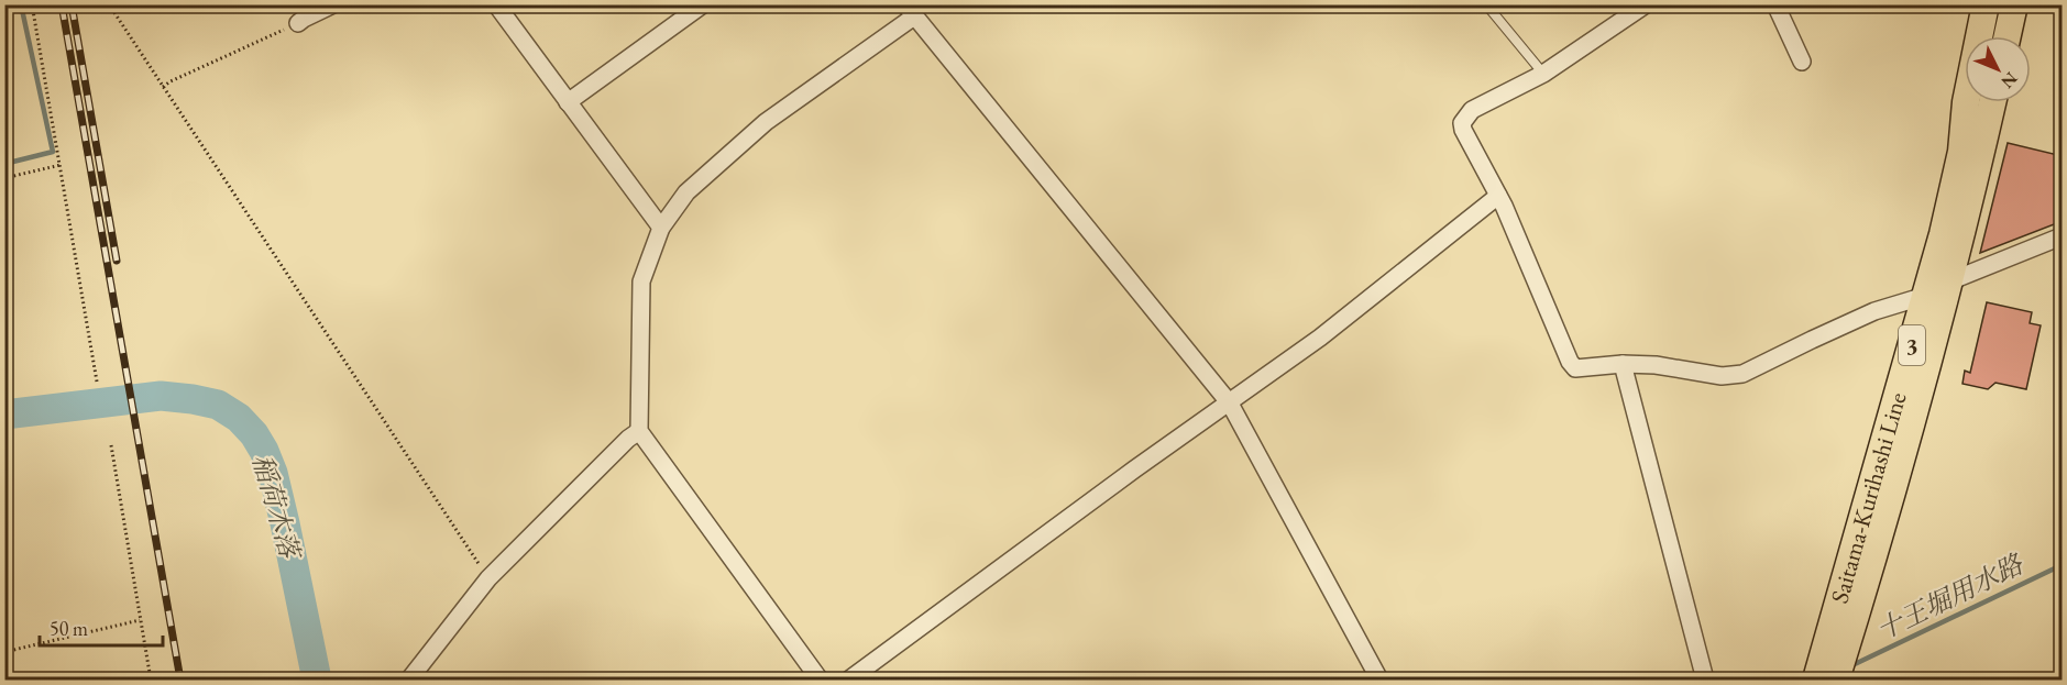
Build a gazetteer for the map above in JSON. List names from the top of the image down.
{
  "streets": {
    "main road": ["3", "Saitama-Kurihashi Line"]
  },
  "water": ["稲荷木落", "十王堀用水路"],
  "scale_bar": "50 m",
  "north": "bottom right"
}
